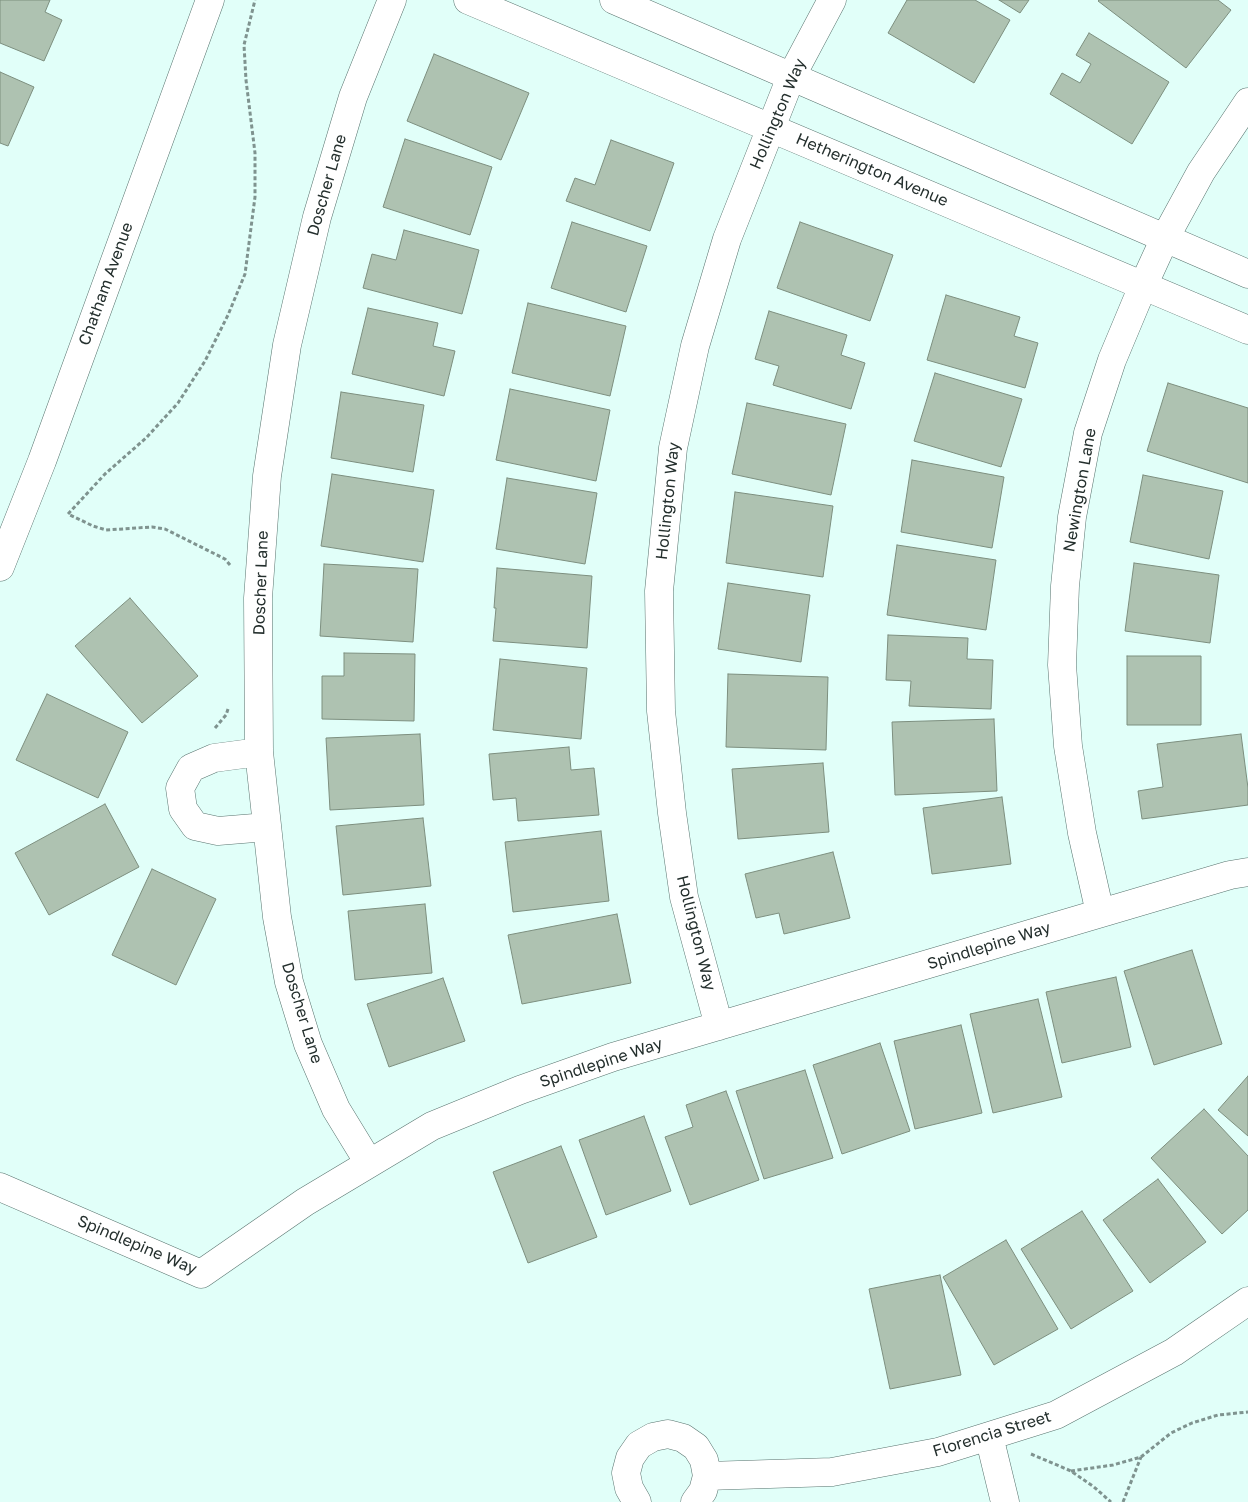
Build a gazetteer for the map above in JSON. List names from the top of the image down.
{
  "streets": {
    "street": [
      "Hollington Way",
      "Hetherington Avenue",
      "Doscher Lane",
      "Chatham Avenue",
      "Newington Lane",
      "Spindlepine Way",
      "Florencia Street"
    ]
  },
  "crossings": [
    ["Hollington Way", "Hetherington Avenue"],
    ["Hollington Way", "Spindlepine Way"],
    ["Hetherington Avenue", "Newington Lane"],
    ["Doscher Lane", "Spindlepine Way"],
    ["Newington Lane", "Spindlepine Way"]
  ]
}
